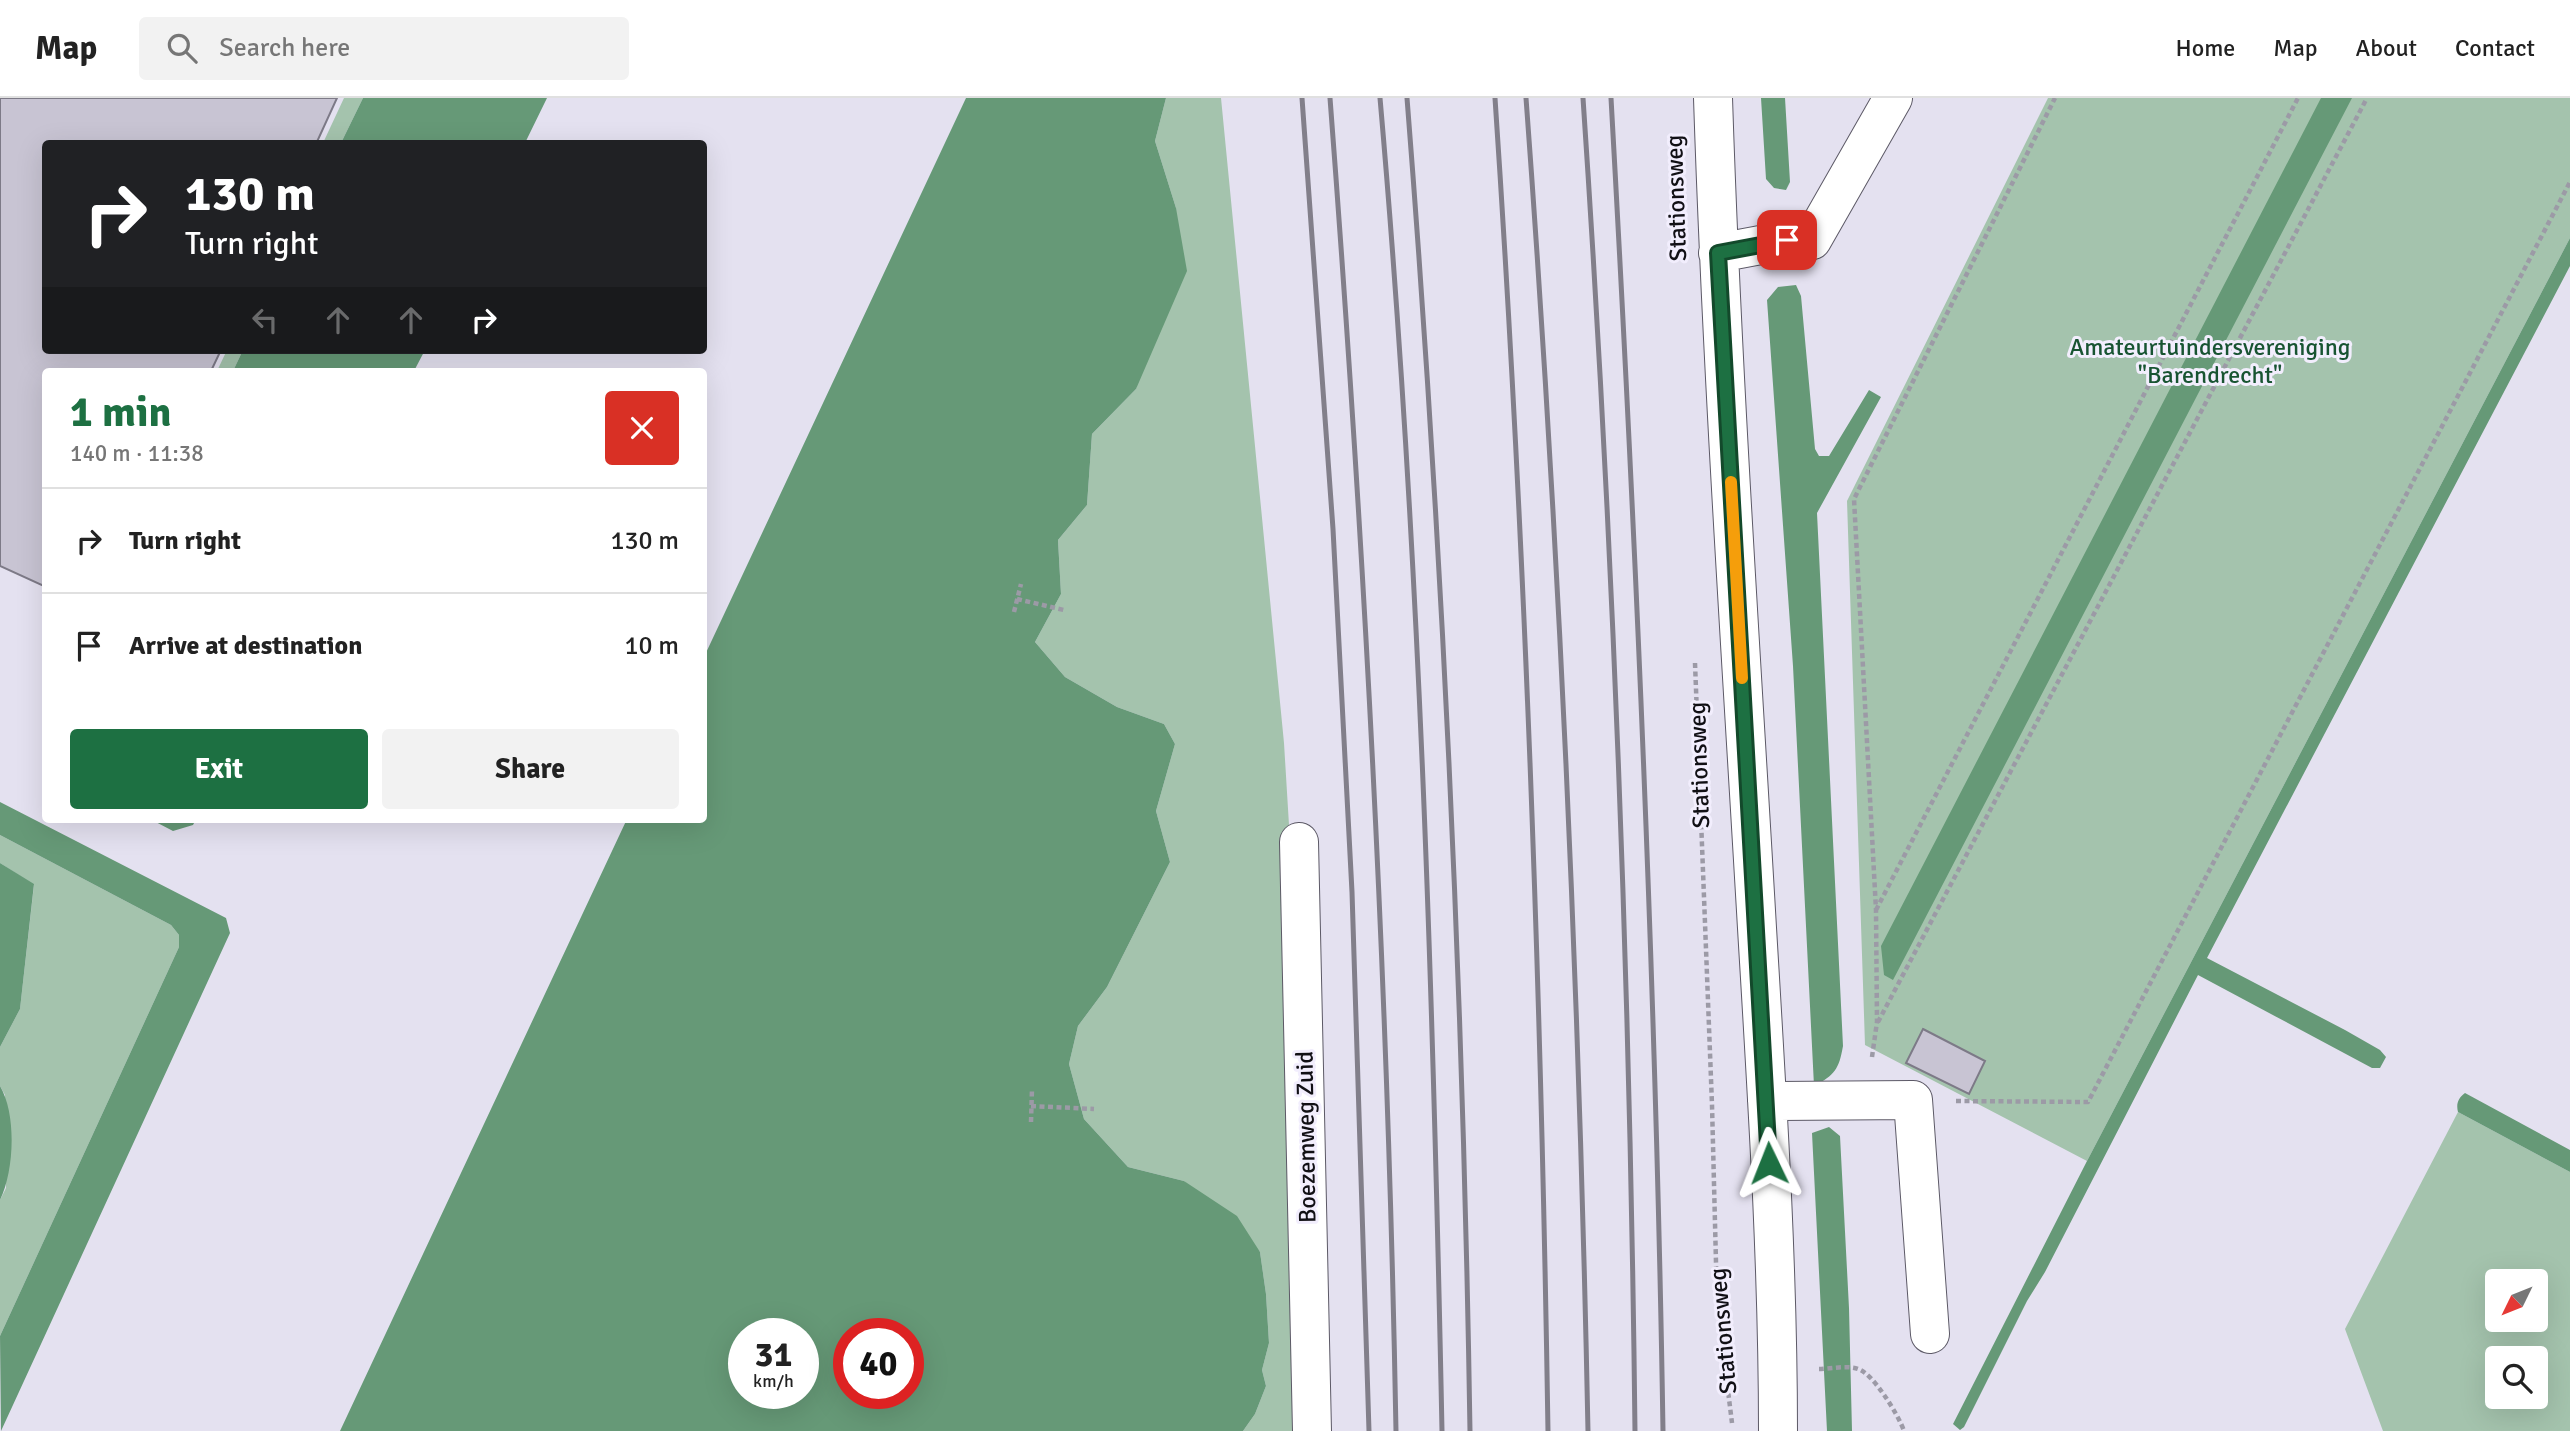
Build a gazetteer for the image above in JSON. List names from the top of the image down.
{
  "streets": {
    "street": ["Stationsweg", "Boezemweg Zuid"]
  },
  "parks": ["Amateurtuindersvereniging \"Barendrecht\""],
  "north": "bottom left",
  "page": {
    "header": "Map",
    "search": "Search here",
    "nav": [
      "Home",
      "Map",
      "About",
      "Contact"
    ],
    "turn": ["130 m", "Turn right"],
    "heading": ["1 min", "140 m · 11:38"],
    "list": [
      {
        "name": "Turn right",
        "value": "130 m"
      },
      {
        "name": "Arrive at destination",
        "value": "10 m"
      }
    ],
    "buttons": ["Exit", "Share"],
    "speed": "31 km/h",
    "limit": "40"
  }
}
